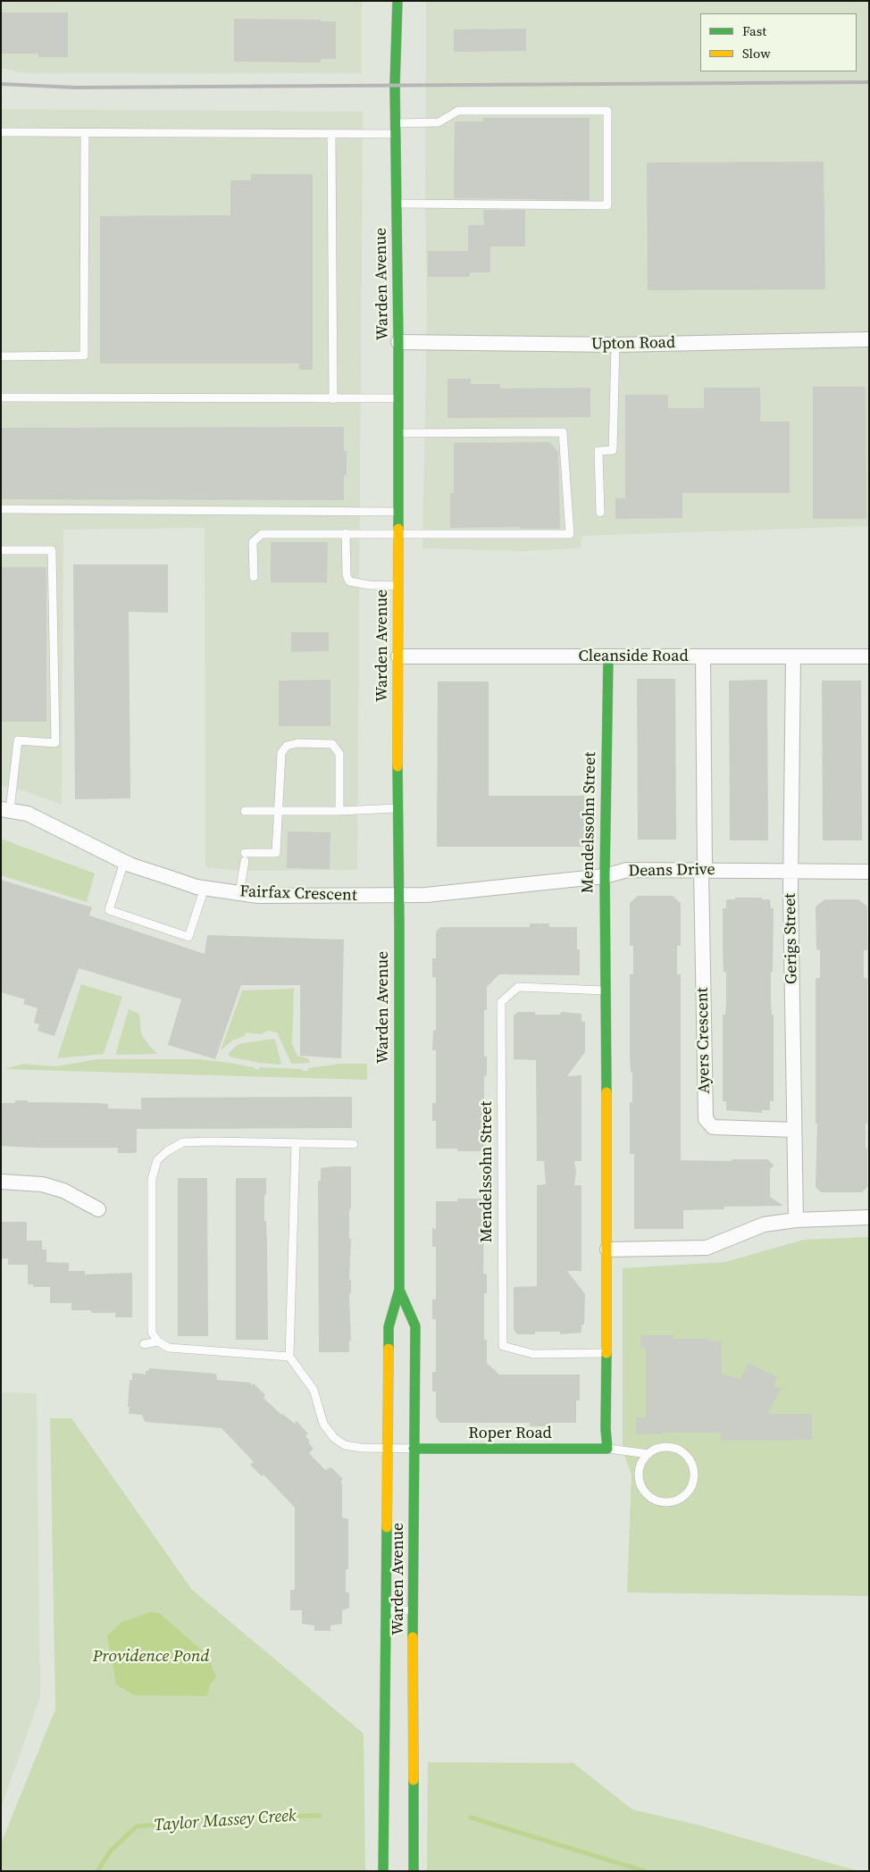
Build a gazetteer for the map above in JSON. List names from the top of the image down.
{
  "streets": {
    "main road": ["Warden Avenue", "Mendelssohn Street", "Roper Road"],
    "street": [
      "Upton Road",
      "Cleanside Road",
      "Deans Drive",
      "Fairfax Crescent",
      "Gerigs Street",
      "Ayers Crescent"
    ]
  },
  "crossings": [
    ["Warden Avenue", "Upton Road"],
    ["Warden Avenue", "Cleanside Road"],
    ["Warden Avenue", "Deans Drive"],
    ["Warden Avenue", "Fairfax Crescent"],
    ["Warden Avenue", "Roper Road"],
    ["Cleanside Road", "Mendelssohn Street"],
    ["Cleanside Road", "Gerigs Street"],
    ["Cleanside Road", "Ayers Crescent"],
    ["Mendelssohn Street", "Deans Drive"],
    ["Mendelssohn Street", "Roper Road"],
    ["Deans Drive", "Fairfax Crescent"],
    ["Deans Drive", "Gerigs Street"],
    ["Deans Drive", "Ayers Crescent"],
    ["Gerigs Street", "Ayers Crescent"]
  ],
  "water": ["Providence Pond", "Taylor Massey Creek"],
  "legend": ["Fast", "Slow"]
}
